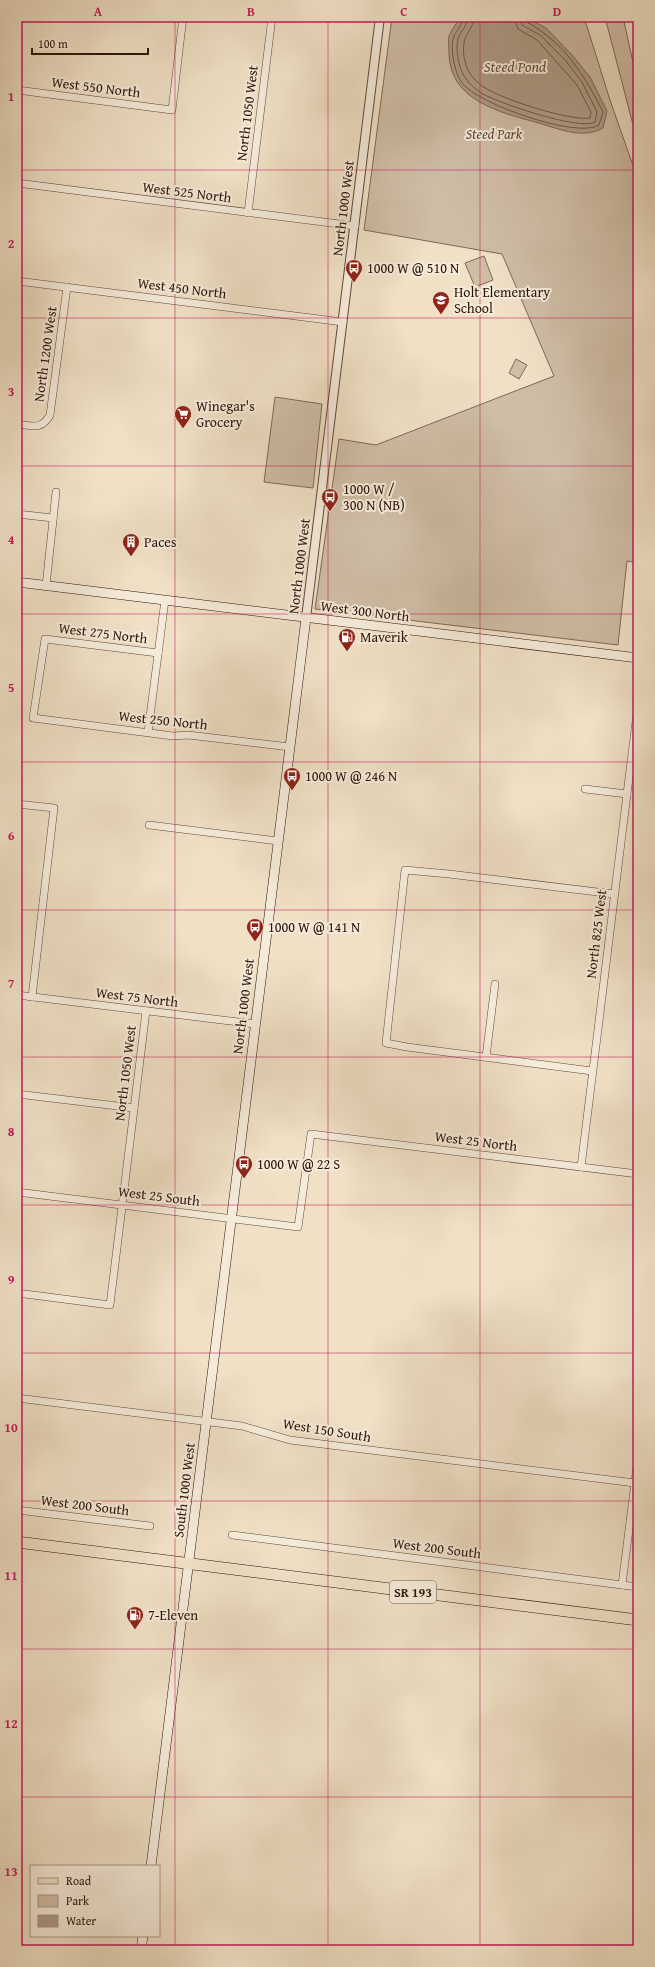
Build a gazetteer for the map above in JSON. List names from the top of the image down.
{
  "streets": {
    "main road": [
      "North 1000 West",
      "West 300 North",
      "South 1000 West",
      "SR 193"
    ],
    "street": [
      "West 550 North",
      "North 1050 West",
      "West 525 North",
      "West 450 North",
      "North 1200 West",
      "West 275 North",
      "West 250 North",
      "North 825 West",
      "West 75 North",
      "West 25 North",
      "West 25 South",
      "West 150 South",
      "West 200 South"
    ]
  },
  "crossings": [
    ["North 1050 West", "West 525 North"],
    ["North 1050 West", "West 75 North"],
    ["North 1050 West", "West 25 South"],
    ["West 525 North", "North 1000 West"],
    ["North 1000 West", "West 450 North"],
    ["North 1000 West", "West 300 North"],
    ["North 1000 West", "West 250 North"],
    ["North 1000 West", "West 75 North"],
    ["North 1000 West", "South 1000 West"],
    ["West 450 North", "North 1200 West"],
    ["West 275 North", "West 250 North"],
    ["North 825 West", "West 25 North"],
    ["West 25 North", "West 25 South"],
    ["West 25 South", "South 1000 West"],
    ["West 150 South", "South 1000 West"],
    ["South 1000 West", "SR 193"]
  ],
  "water": ["Steed Pond"],
  "parks": ["Steed Park"],
  "places": {
    "bus stop": [
      "1000 W @ 510 N",
      "1000 W / 300 N (NB)",
      "1000 W @ 246 N",
      "1000 W @ 141 N",
      "1000 W @ 22 S"
    ],
    "school or university": ["Holt Elementary School"],
    "supermarket": ["Winegar's Grocery"],
    "building": ["Paces"],
    "fuel station": ["Maverik", "7-Eleven"]
  },
  "legend": ["Road", "Park", "Water"],
  "scale_bar": "100 m",
  "grid": {
    "columns": [
      "A",
      "B",
      "C",
      "D"
    ],
    "rows": [
      "1",
      "2",
      "3",
      "4",
      "5",
      "6",
      "7",
      "8",
      "9",
      "10",
      "11",
      "12",
      "13"
    ]
  }
}
